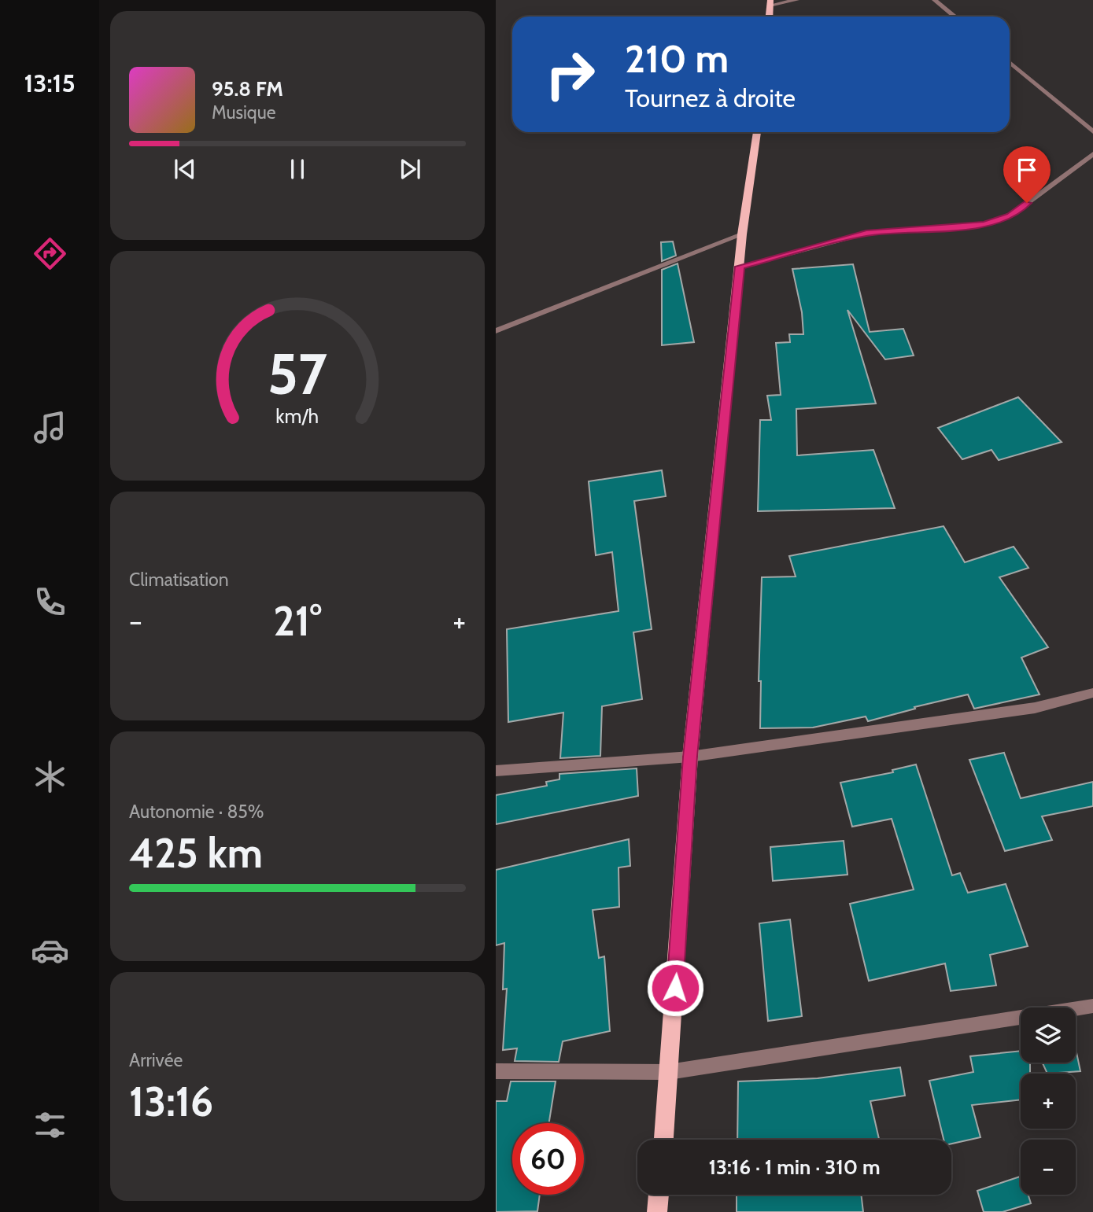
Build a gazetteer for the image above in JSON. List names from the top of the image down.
{
  "page": {
    "tabs": "13:15",
    "turn": ["210 m", "Tournez à droite"],
    "song": ["95.8 FM", "Musique"],
    "tile": [
      "Climatisation",
      ["Autonomie · 85%", "425 km"],
      ["Arrivée", "13:16"]
    ],
    "heat": ["−", "21°", "+"],
    "map_buttons": ["+", "−"],
    "limit": "60",
    "trip": "13:16 · 1 min · 310 m",
    "gauge": ["57", "km/h"]
  }
}
